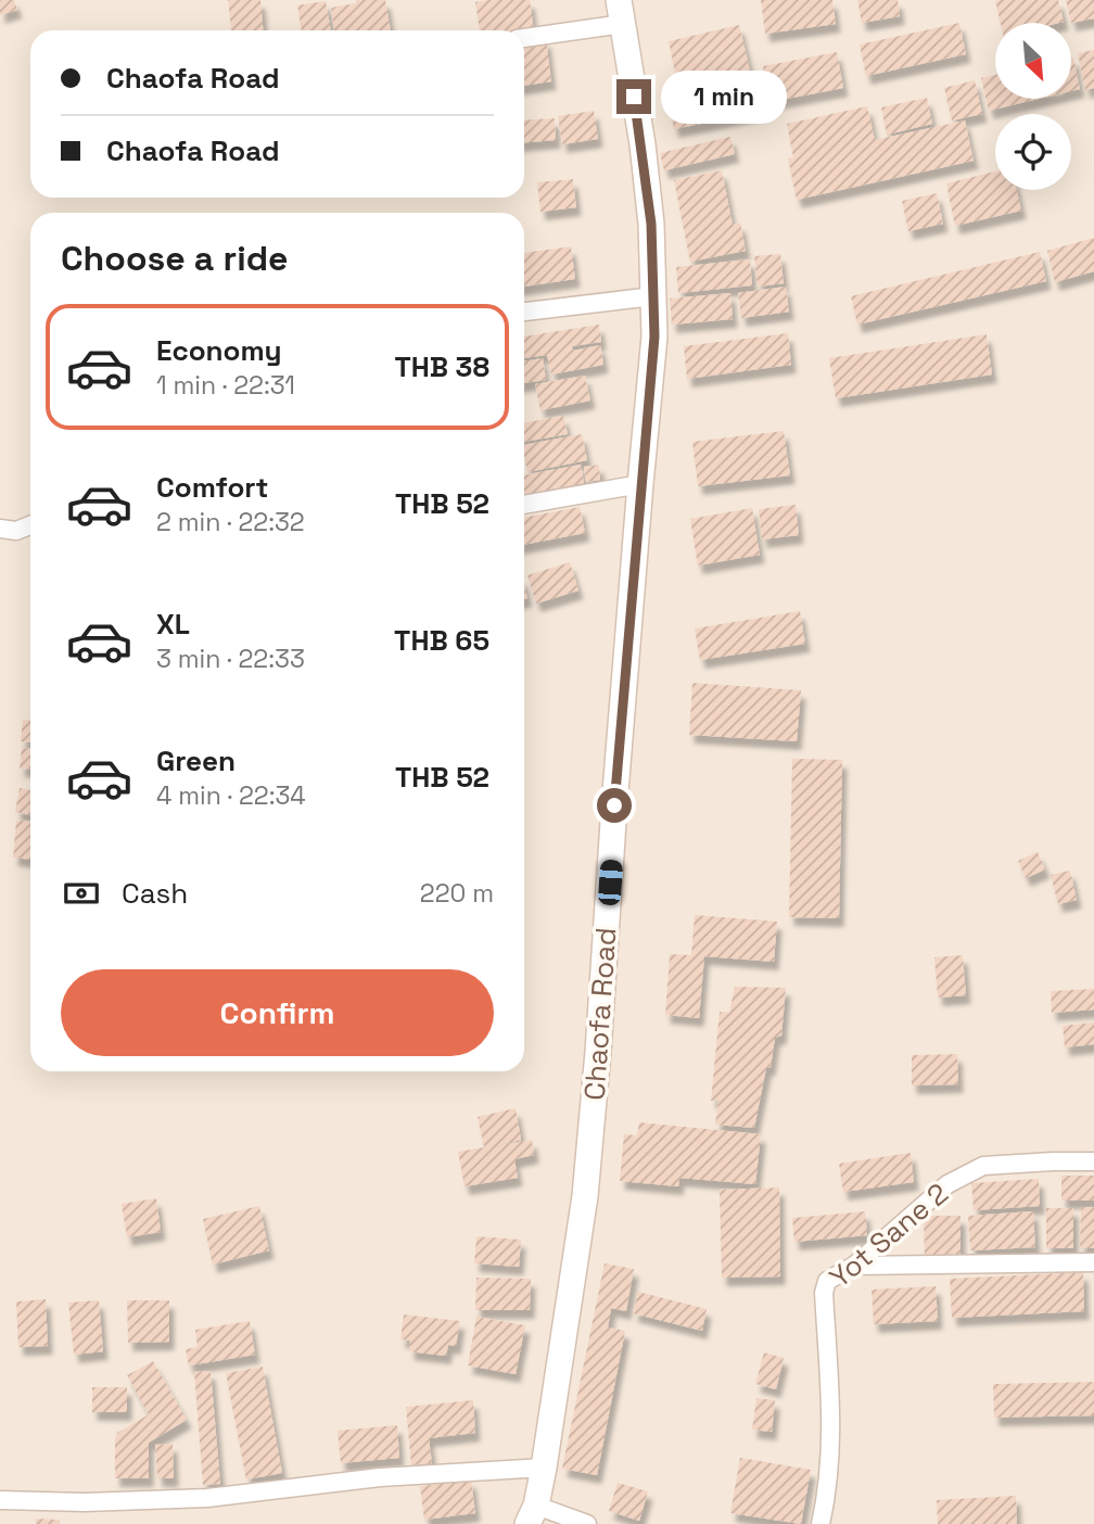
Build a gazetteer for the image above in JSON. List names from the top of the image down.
{
  "streets": {
    "main road": ["Chaofa Road"],
    "street": ["Yot Sane 2"]
  },
  "north": "bottom right",
  "page": {
    "banner": ["Chaofa Road", "Chaofa Road"],
    "bubble": "1 min",
    "heading": "Choose a ride",
    "list": [
      {
        "name": "Economy",
        "note": "1 min · 22:31",
        "value": "THB 38"
      },
      {
        "name": "Comfort",
        "note": "2 min · 22:32",
        "value": "THB 52"
      },
      {
        "name": "XL",
        "note": "3 min · 22:33",
        "value": "THB 65"
      },
      {
        "name": "Green",
        "note": "4 min · 22:34",
        "value": "THB 52"
      }
    ],
    "pay": ["Cash", "220 m"],
    "buttons": "Confirm"
  }
}
